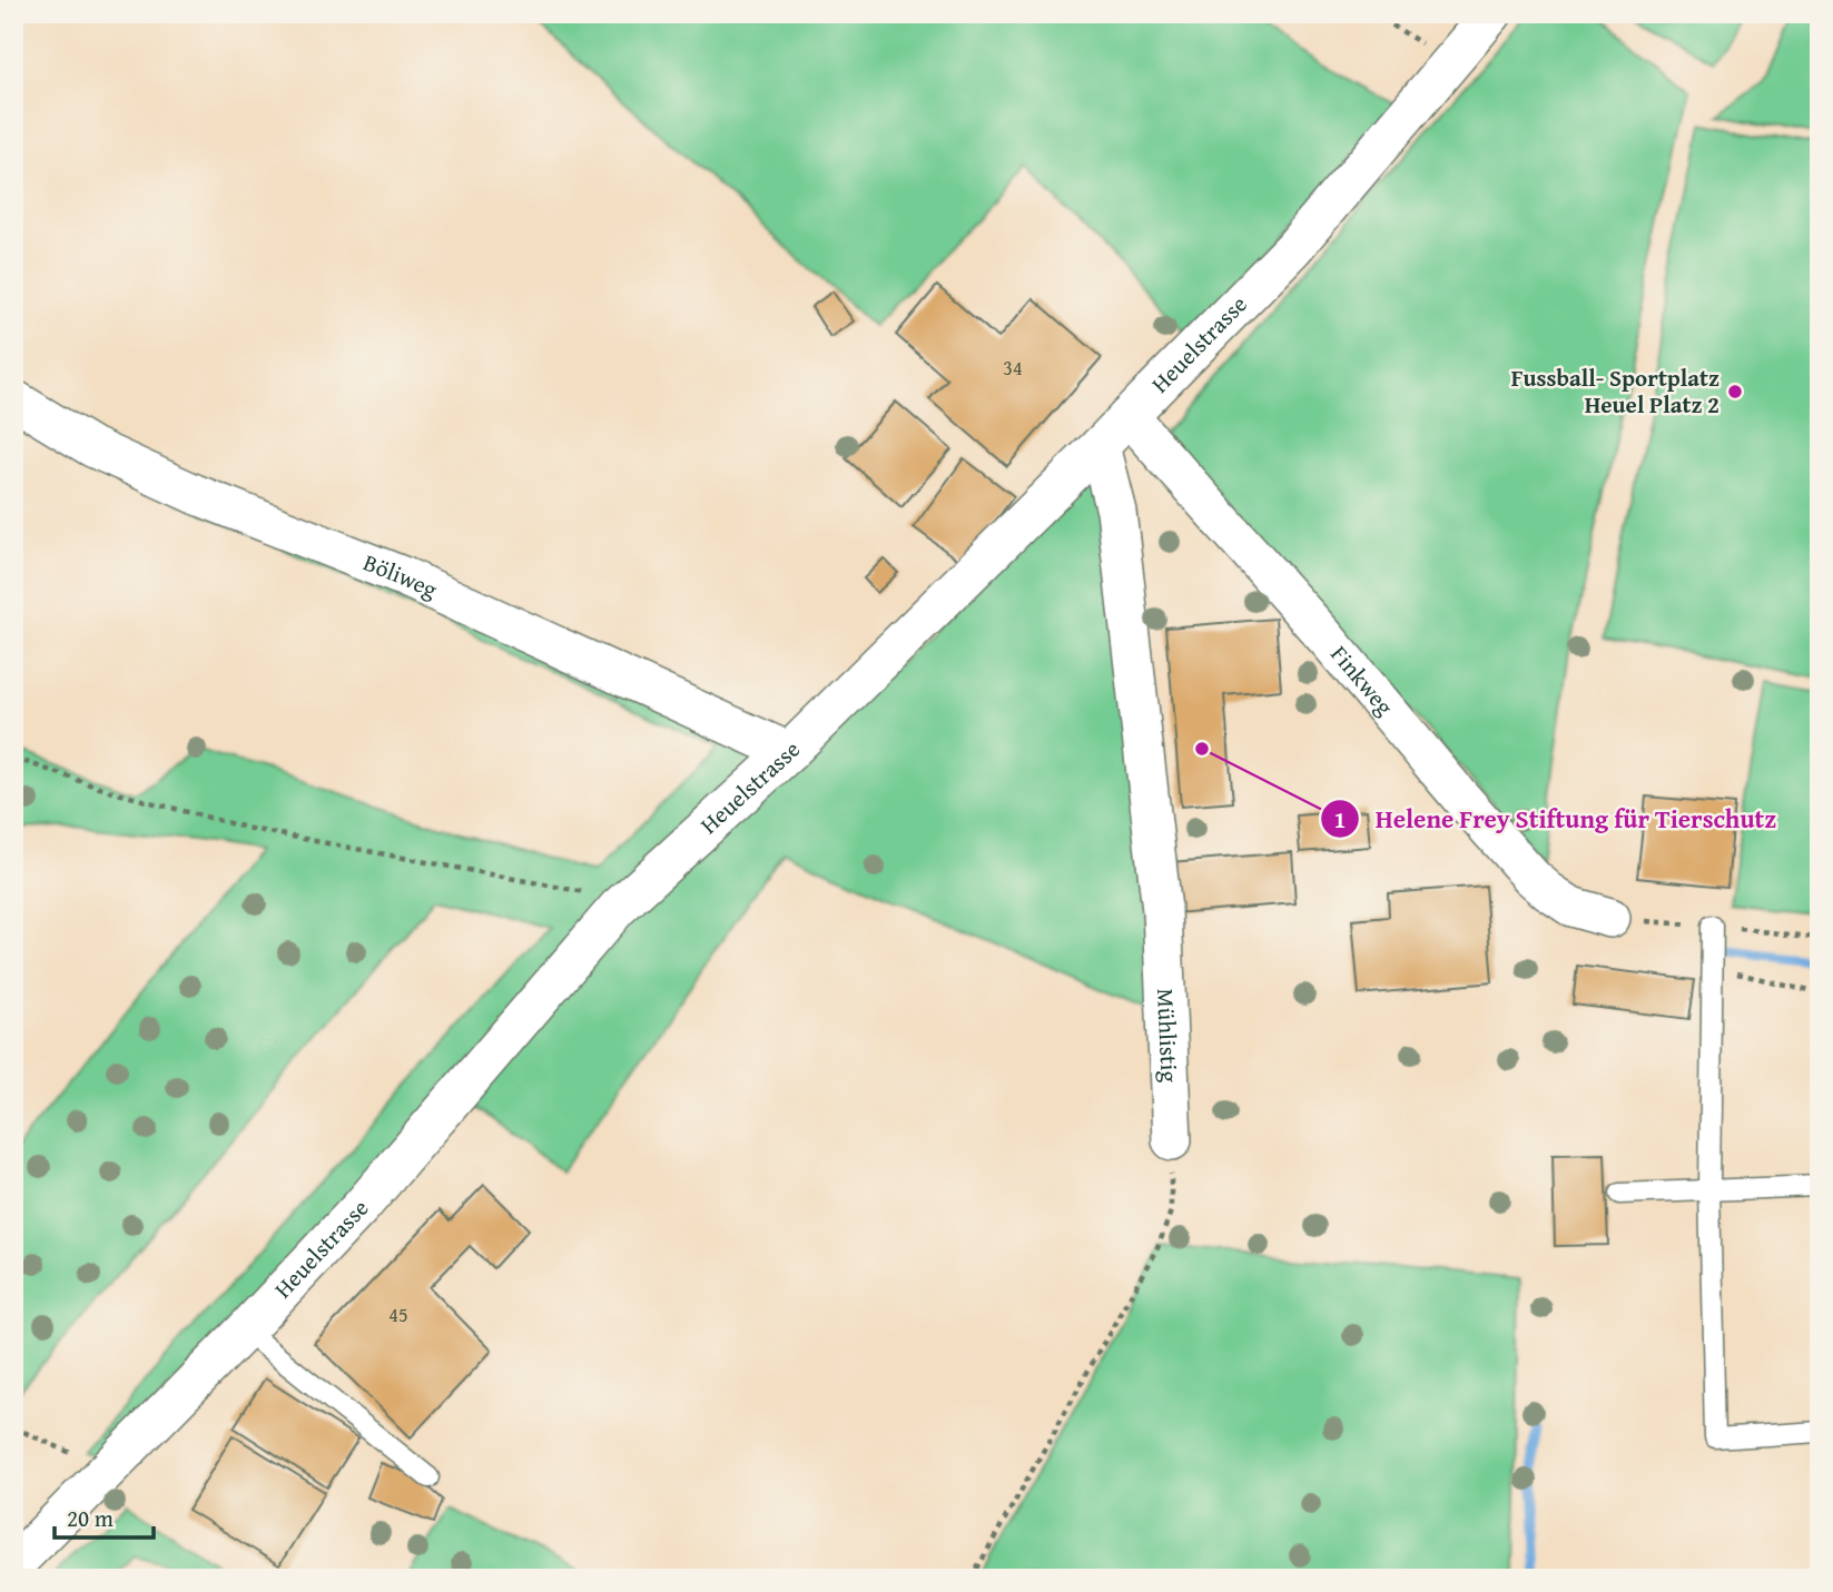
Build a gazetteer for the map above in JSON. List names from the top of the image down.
{
  "streets": {
    "street": [
      "Heuelstrasse",
      "Böliweg",
      "Finkweg",
      "Mühlistig"
    ]
  },
  "crossings": [
    ["Heuelstrasse", "Böliweg"],
    ["Heuelstrasse", "Finkweg"],
    ["Heuelstrasse", "Mühlistig"]
  ],
  "places": ["Fussball- Sportplatz Heuel Platz 2", "Helene Frey Stiftung für Tierschutz"],
  "house_numbers": ["34", "45"],
  "scale_bar": "20 m"
}
